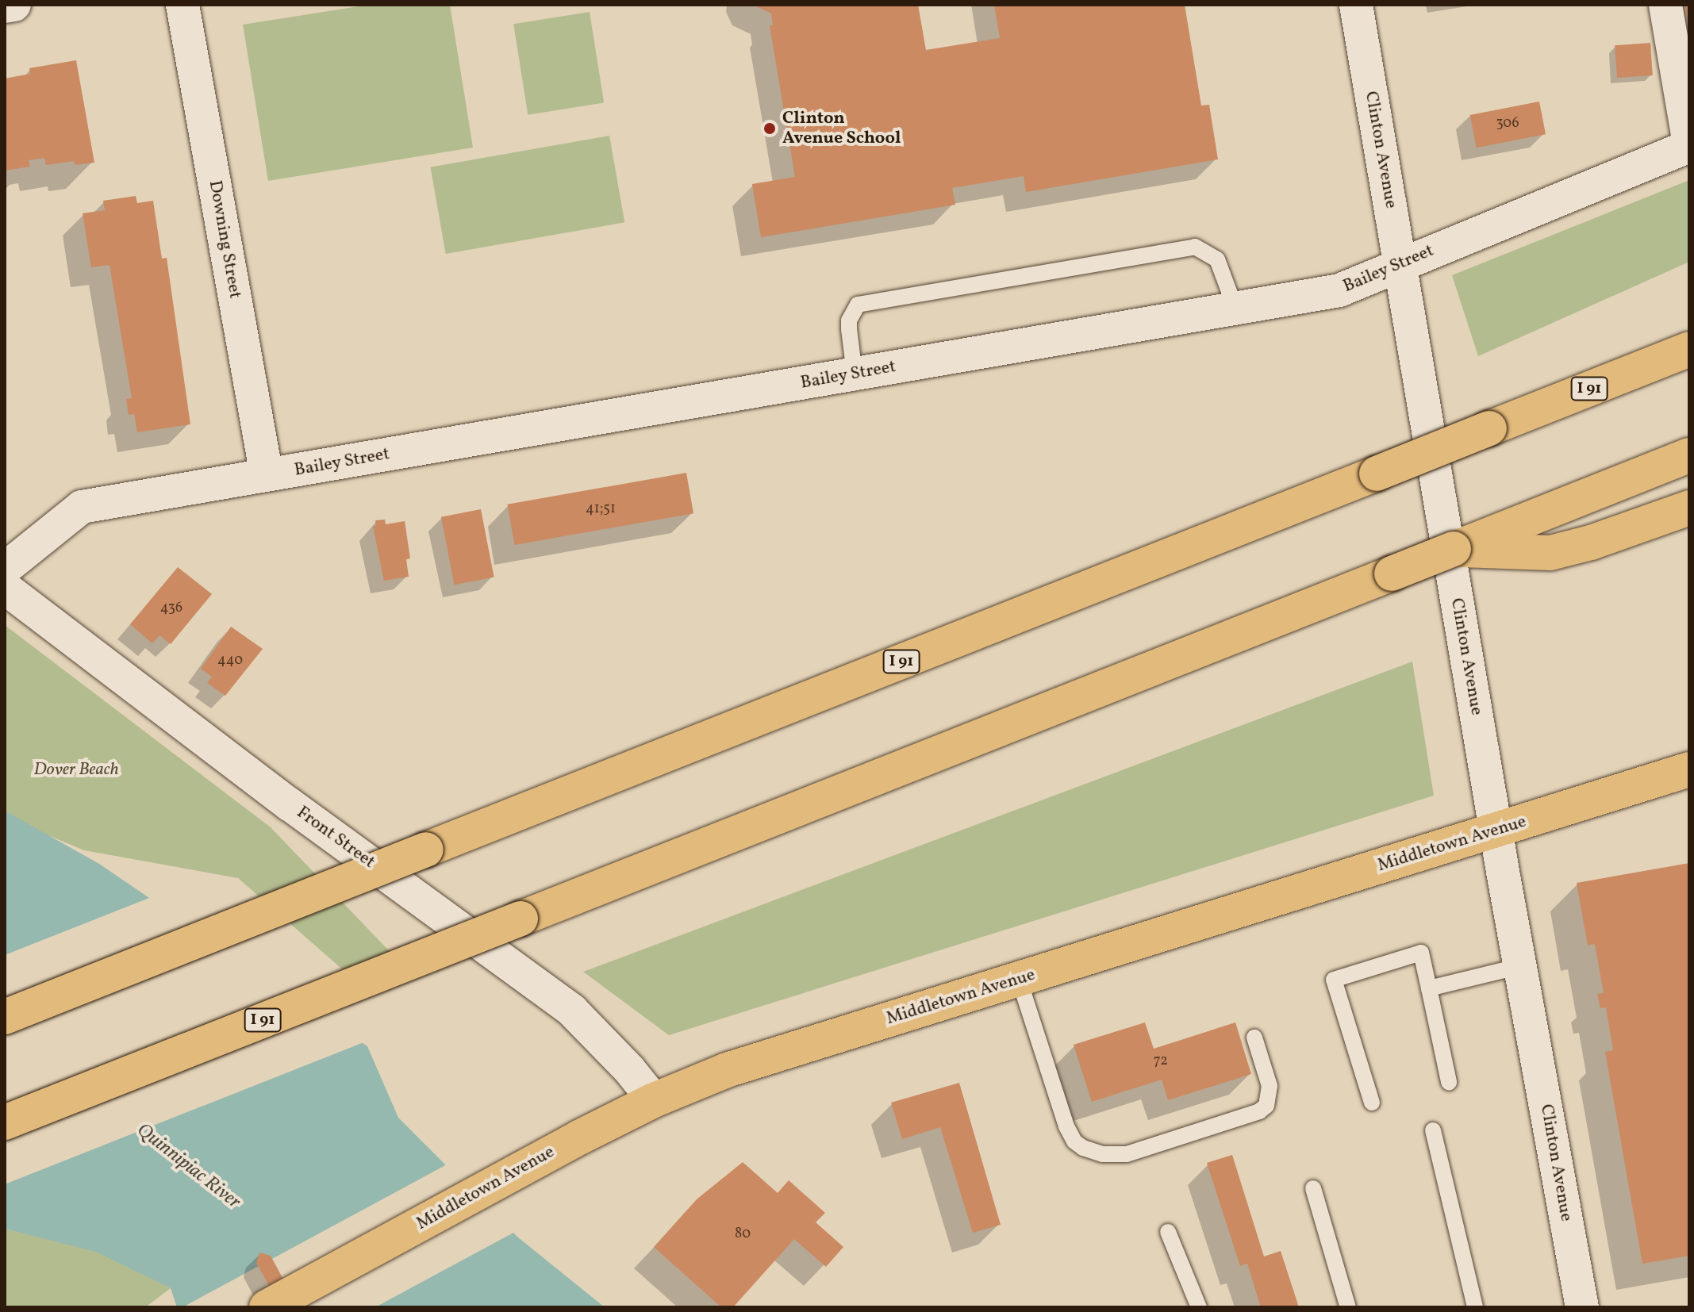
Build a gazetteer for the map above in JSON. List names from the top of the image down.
{
  "streets": {
    "main road": ["I 91", "Middletown Avenue"],
    "street": [
      "Clinton Avenue",
      "Downing Street",
      "Bailey Street",
      "Front Street"
    ]
  },
  "crossings": [
    ["Clinton Avenue", "Bailey Street"],
    ["Clinton Avenue", "Middletown Avenue"],
    ["Downing Street", "Bailey Street"],
    ["Front Street", "Middletown Avenue"]
  ],
  "water": ["Quinnipiac River"],
  "parks": ["Dover Beach"],
  "places": ["Clinton Avenue School"],
  "house_numbers": [
    "306",
    "41;51",
    "436",
    "440",
    "72",
    "80"
  ]
}
